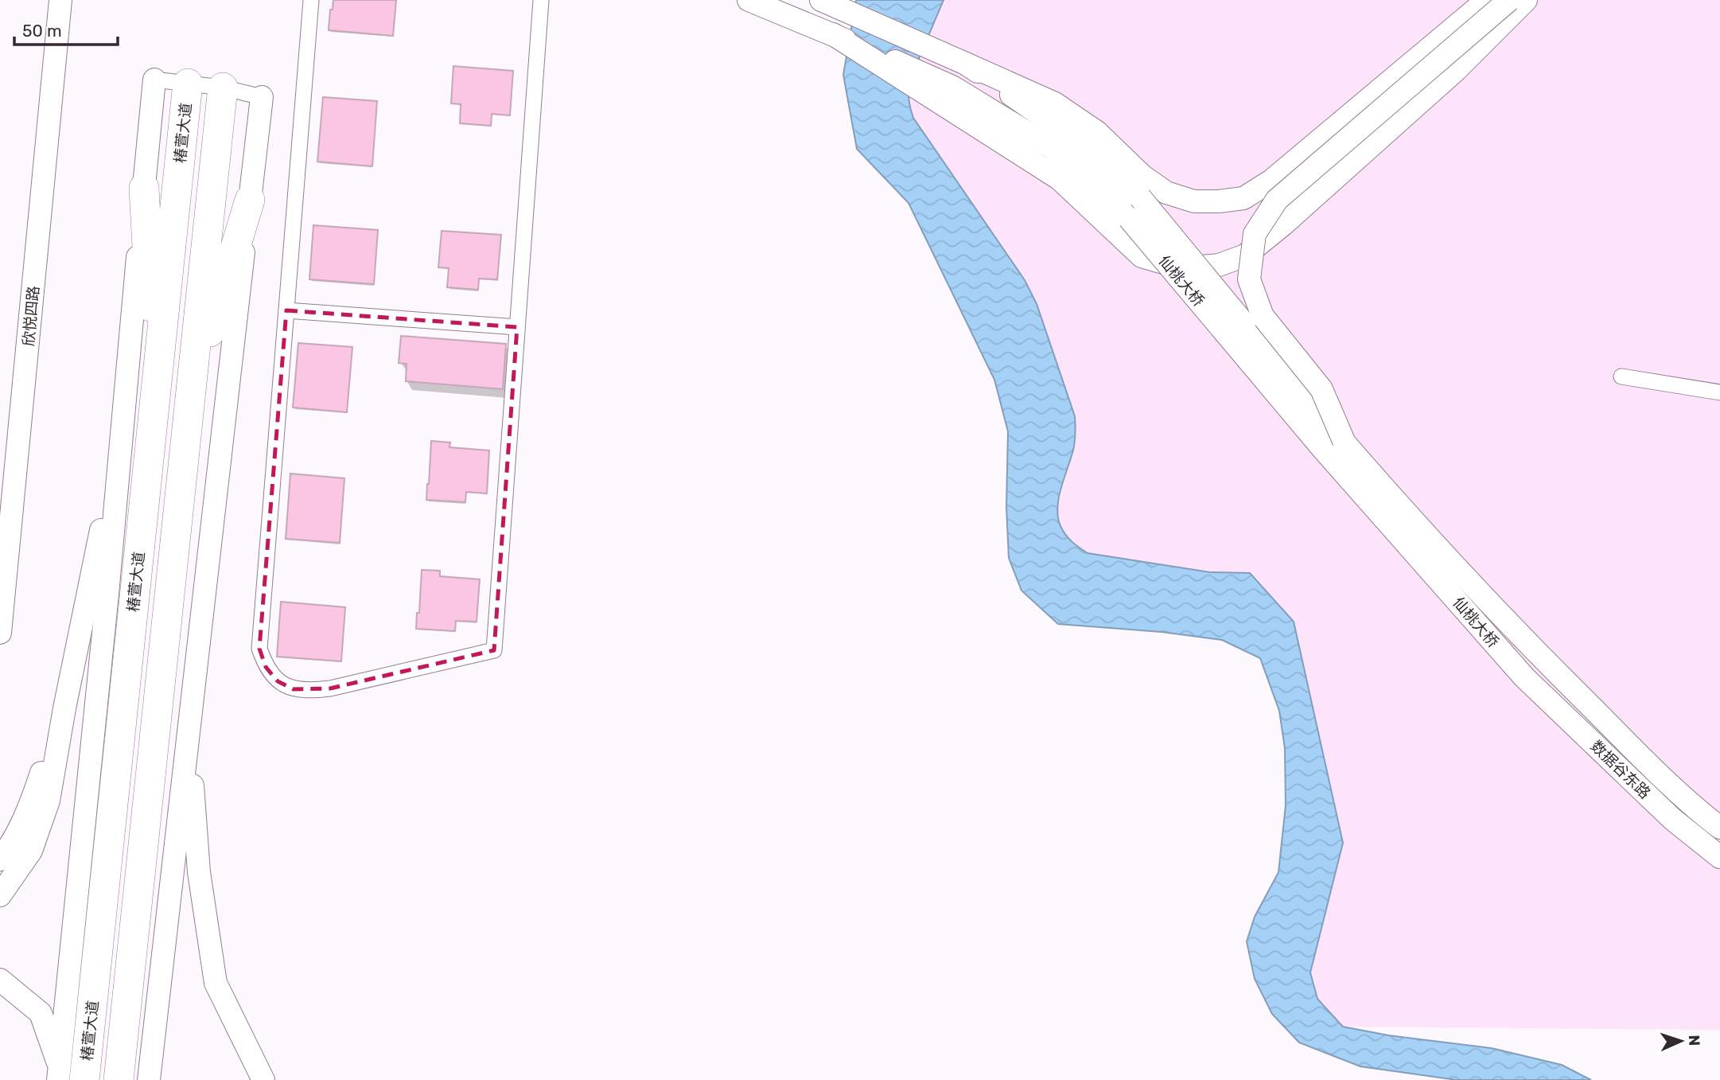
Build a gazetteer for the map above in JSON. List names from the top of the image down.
{
  "streets": {
    "highway": ["椿萱大道"],
    "main road": ["仙桃大桥", "欣悦四路", "数据谷东路"]
  },
  "crossings": [
    ["仙桃大桥", "数据谷东路"]
  ],
  "scale_bar": "50 m",
  "north": "right"
}
